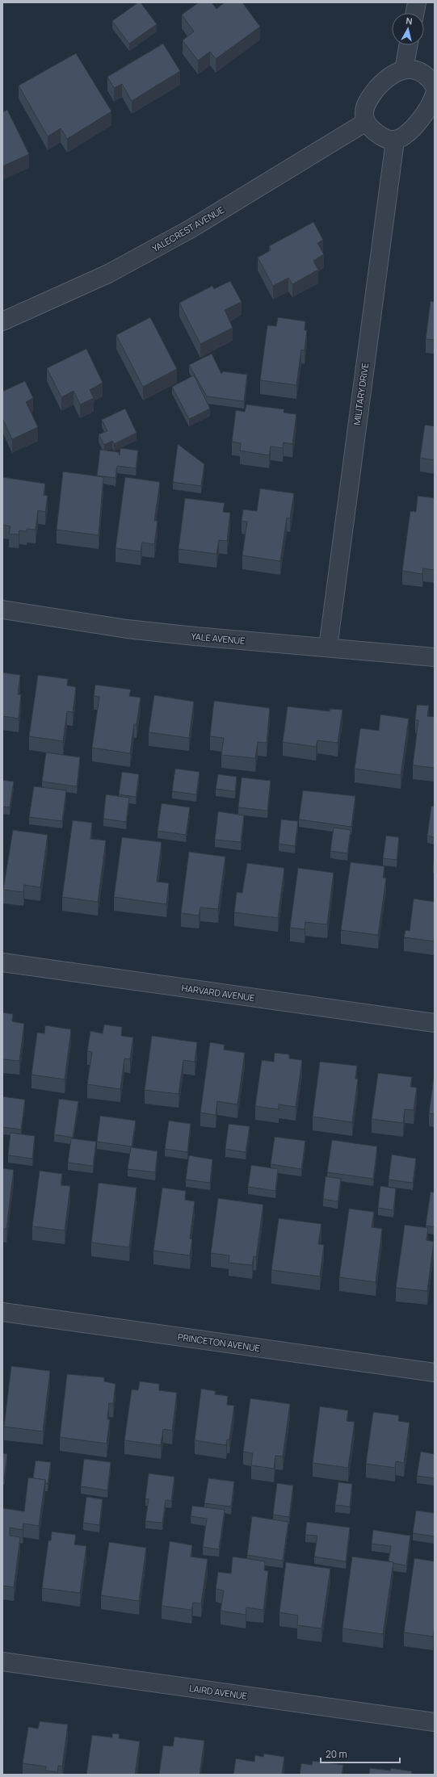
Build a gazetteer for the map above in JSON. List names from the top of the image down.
{
  "streets": {
    "street": [
      "YALECREST AVENUE",
      "MILITARY DRIVE",
      "YALE AVENUE",
      "HARVARD AVENUE",
      "PRINCETON AVENUE",
      "LAIRD AVENUE"
    ]
  },
  "crossings": [
    ["YALECREST AVENUE", "MILITARY DRIVE"],
    ["MILITARY DRIVE", "YALE AVENUE"]
  ],
  "scale_bar": "20 m",
  "north": "top"
}
